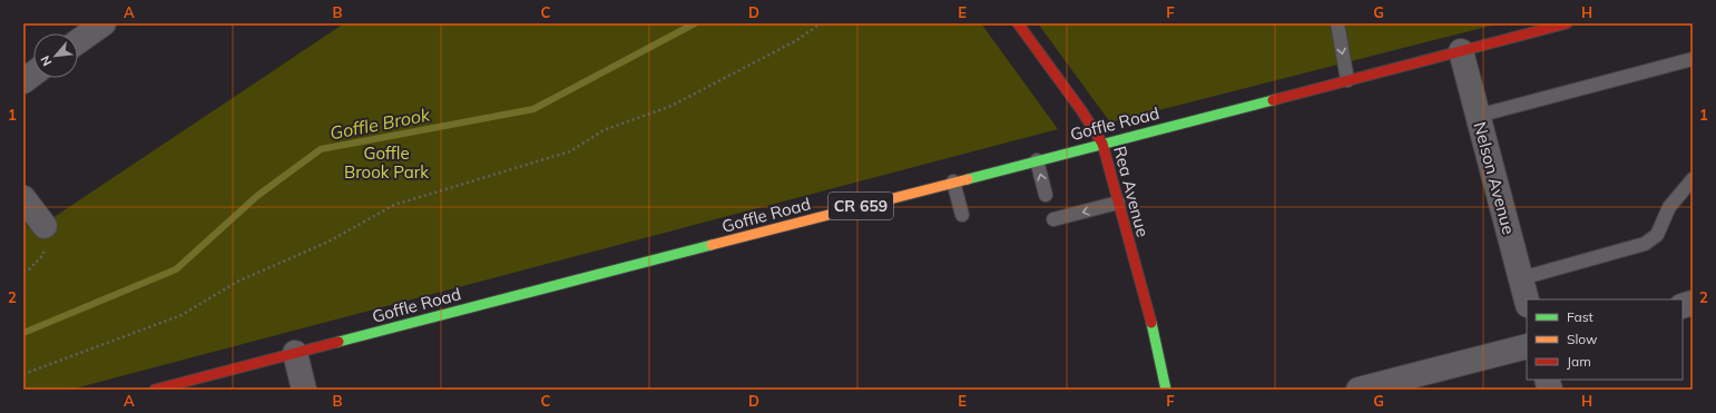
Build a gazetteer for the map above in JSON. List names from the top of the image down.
{
  "streets": {
    "main road": ["Goffle Road", "Rea Avenue", "CR 659"],
    "street": ["Nelson Avenue"]
  },
  "crossings": [
    ["Goffle Road", "Nelson Avenue"],
    ["Goffle Road", "Rea Avenue"]
  ],
  "water": ["Goffle Brook"],
  "parks": ["Goffle Brook Park"],
  "legend": ["Fast", "Slow", "Jam"],
  "north": "bottom left",
  "grid": {
    "columns": [
      "A",
      "B",
      "C",
      "D",
      "E",
      "F",
      "G",
      "H"
    ],
    "rows": ["1", "2"]
  }
}
